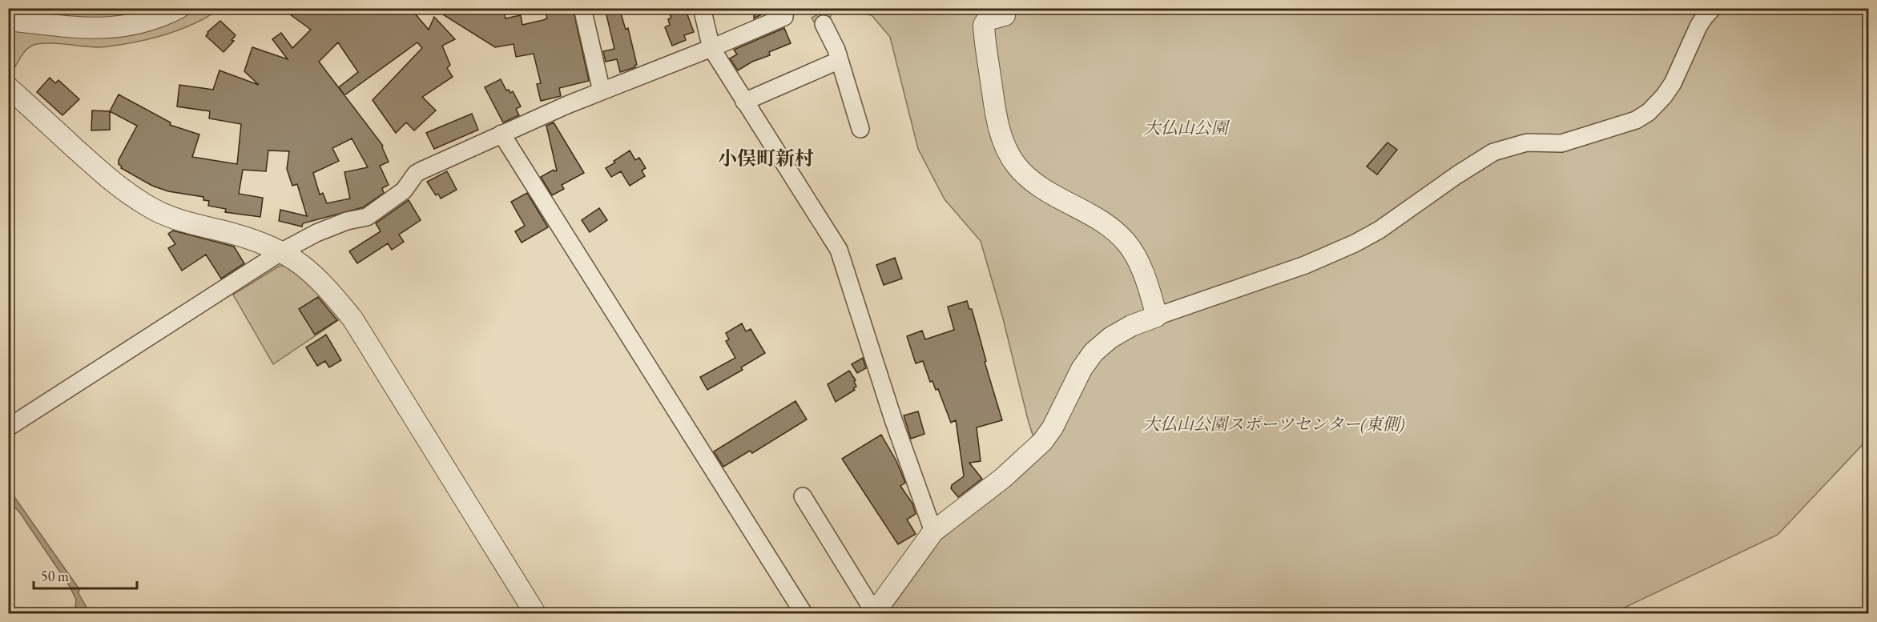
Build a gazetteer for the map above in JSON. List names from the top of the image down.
{
  "districts": ["小俣町新村"],
  "parks": ["大仏山公園", "大仏山公園スポーツセンター(東側)"],
  "scale_bar": "50 m"
}
